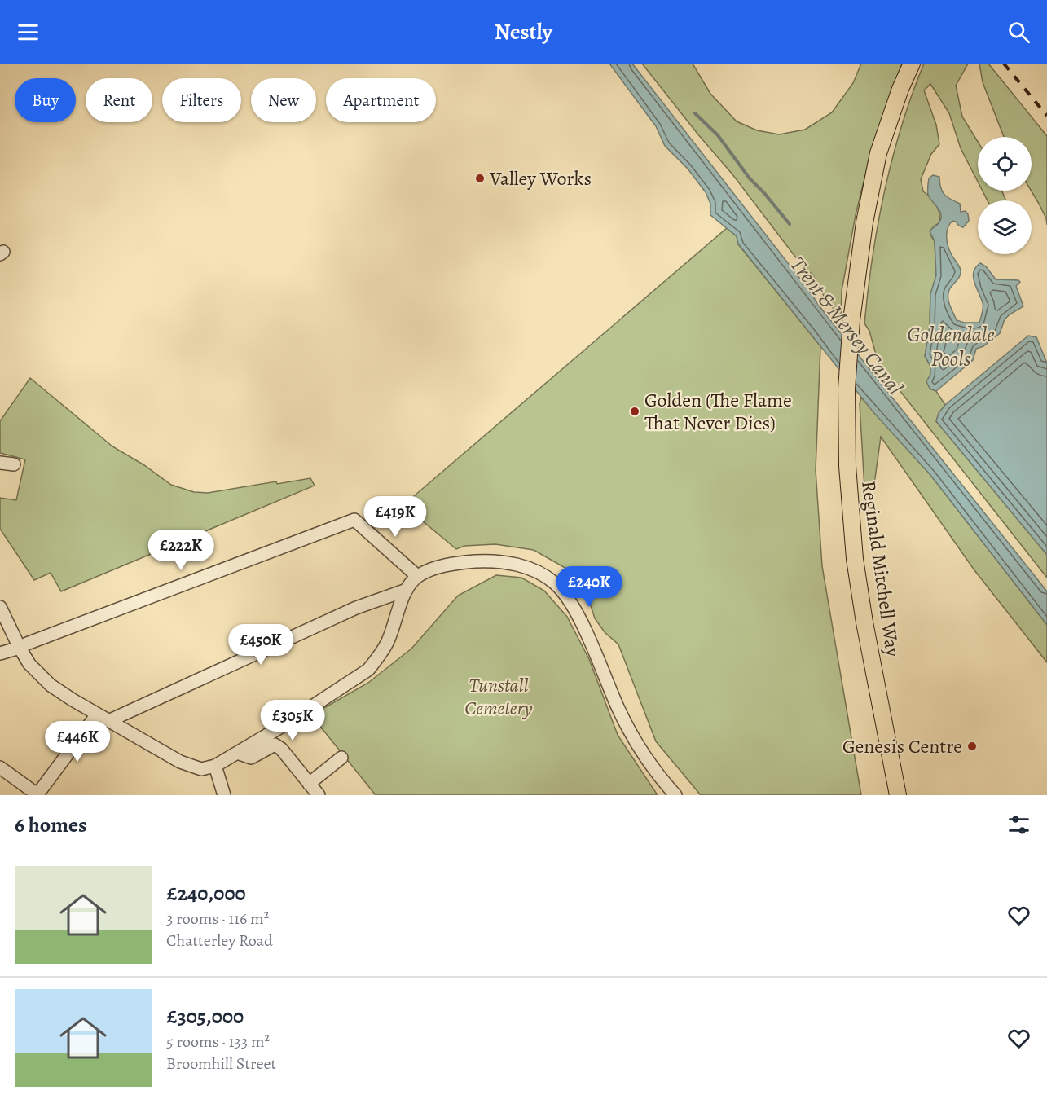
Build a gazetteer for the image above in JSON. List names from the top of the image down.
{
  "streets": {
    "main road": ["Reginald Mitchell Way"]
  },
  "water": ["Trent & Mersey Canal", "Goldendale Pools"],
  "parks": ["Tunstall Cemetery"],
  "places": ["Valley Works", "Golden (The Flame That Never Dies)", "Genesis Centre"],
  "page": {
    "header": "Nestly",
    "chip": [
      "Buy",
      "Rent",
      "Filters",
      "New",
      "Apartment"
    ],
    "price": [
      "£419K",
      "£222K",
      "£240K",
      "£450K",
      "£305K",
      "£446K"
    ],
    "heading": "6 homes",
    "list": [
      {
        "name": "£240,000",
        "note": "3 rooms · 116 m² · Chatterley Road"
      },
      {
        "name": "£305,000",
        "note": "5 rooms · 133 m² · Broomhill Street"
      }
    ]
  }
}
